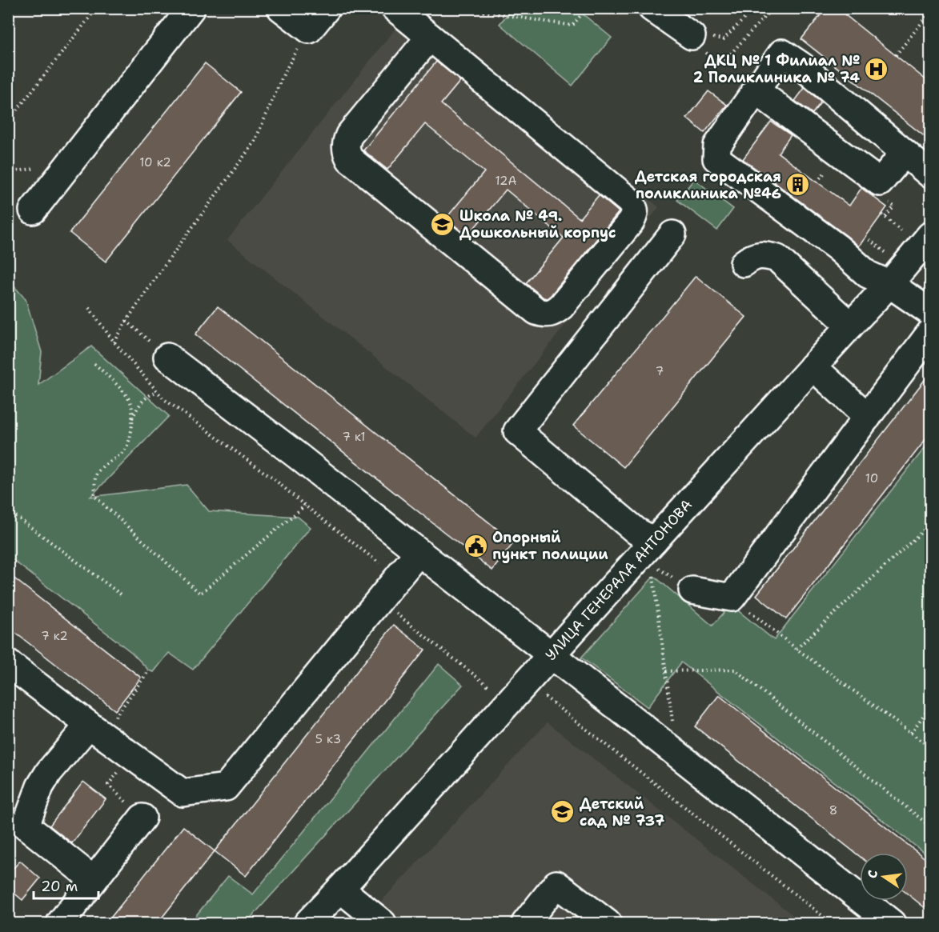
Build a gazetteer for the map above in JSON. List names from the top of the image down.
{
  "streets": {
    "street": ["УЛИЦА ГЕНЕРАЛА АНТОНОВА"]
  },
  "places": {
    "hospital": ["ДКЦ № 1 Филиал № 2 Поликлиника № 74"],
    "building": ["Детская городская поликлиника №46"],
    "school or university": ["Школа № 49. Дошкольный корпус", "Детский сад № 737"],
    "public building": ["Опорный пункт полиции"]
  },
  "house_numbers": [
    "10 к2",
    "12А",
    "7",
    "7 к1",
    "10",
    "7 к2",
    "5 к3",
    "8"
  ],
  "scale_bar": "20 m",
  "north": "left"
}
